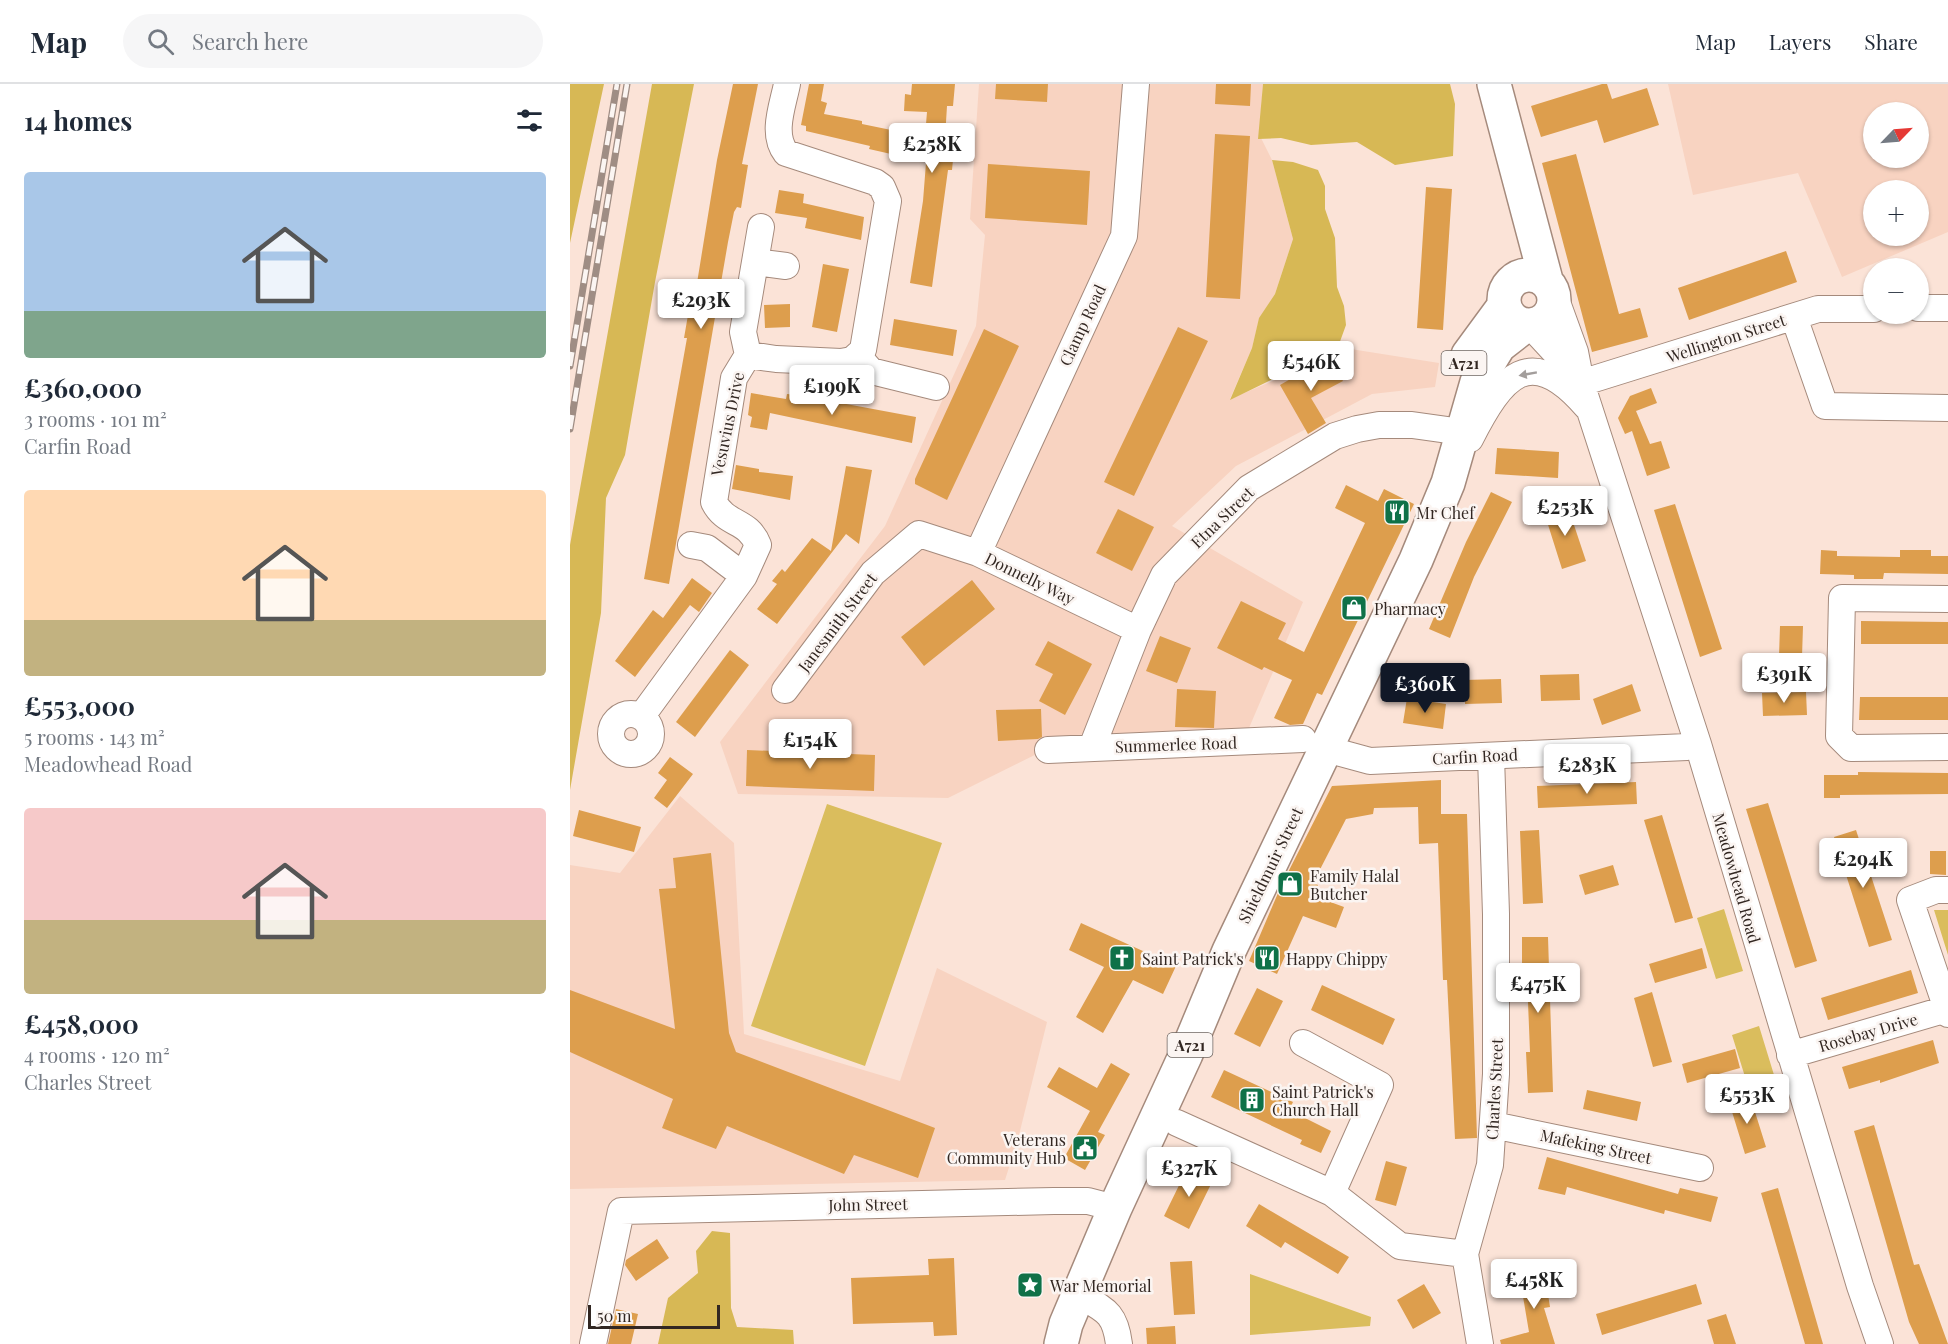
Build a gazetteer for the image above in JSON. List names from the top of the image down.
{
  "streets": {
    "main road": ["A721", "Shieldmuir Street"],
    "street": [
      "Clamp Road",
      "Wellington Street",
      "Vesuvius Drive",
      "Etna Street",
      "Donnelly Way",
      "Janesmith Street",
      "Summerlee Road",
      "Carfin Road",
      "Meadowhead Road",
      "Rosebay Drive",
      "Charles Street",
      "Mafeking Street",
      "John Street"
    ]
  },
  "crossings": [
    ["Clamp Road", "Donnelly Way"],
    ["Wellington Street", "Meadowhead Road"],
    ["A721", "Shieldmuir Street"],
    ["A721", "Meadowhead Road"],
    ["Etna Street", "Donnelly Way"],
    ["Etna Street", "Summerlee Road"],
    ["Etna Street", "Shieldmuir Street"],
    ["Donnelly Way", "Janesmith Street"],
    ["Summerlee Road", "Carfin Road"],
    ["Summerlee Road", "Shieldmuir Street"],
    ["Carfin Road", "Shieldmuir Street"],
    ["Carfin Road", "Meadowhead Road"],
    ["Carfin Road", "Charles Street"],
    ["Shieldmuir Street", "Meadowhead Road"],
    ["Shieldmuir Street", "John Street"],
    ["Meadowhead Road", "Rosebay Drive"],
    ["Charles Street", "Mafeking Street"]
  ],
  "places": {
    "restaurant": ["Mr Chef", "Happy Chippy"],
    "shop": ["Pharmacy", "Family Halal Butcher"],
    "church": ["Saint Patrick's"],
    "building": ["Saint Patrick's Church Hall"],
    "public building": ["Veterans Community Hub"],
    "place": ["War Memorial"]
  },
  "scale_bar": "50 m",
  "north": "top right",
  "page": {
    "header": "Map",
    "search": "Search here",
    "nav": ["Map", "Layers", "Share"],
    "heading": "14 homes",
    "map_buttons": ["+", "−"],
    "price": [
      "£258K",
      "£293K",
      "£546K",
      "£199K",
      "£253K",
      "£391K",
      "£360K",
      "£154K",
      "£283K",
      "£294K",
      "£475K",
      "£553K",
      "£327K",
      "£458K"
    ],
    "list": [
      {
        "name": "£360,000",
        "note": "3 rooms · 101 m² · Carfin Road"
      },
      {
        "name": "£553,000",
        "note": "5 rooms · 143 m² · Meadowhead Road"
      },
      {
        "name": "£458,000",
        "note": "4 rooms · 120 m² · Charles Street"
      }
    ],
    "scale": "50 m"
  }
}
